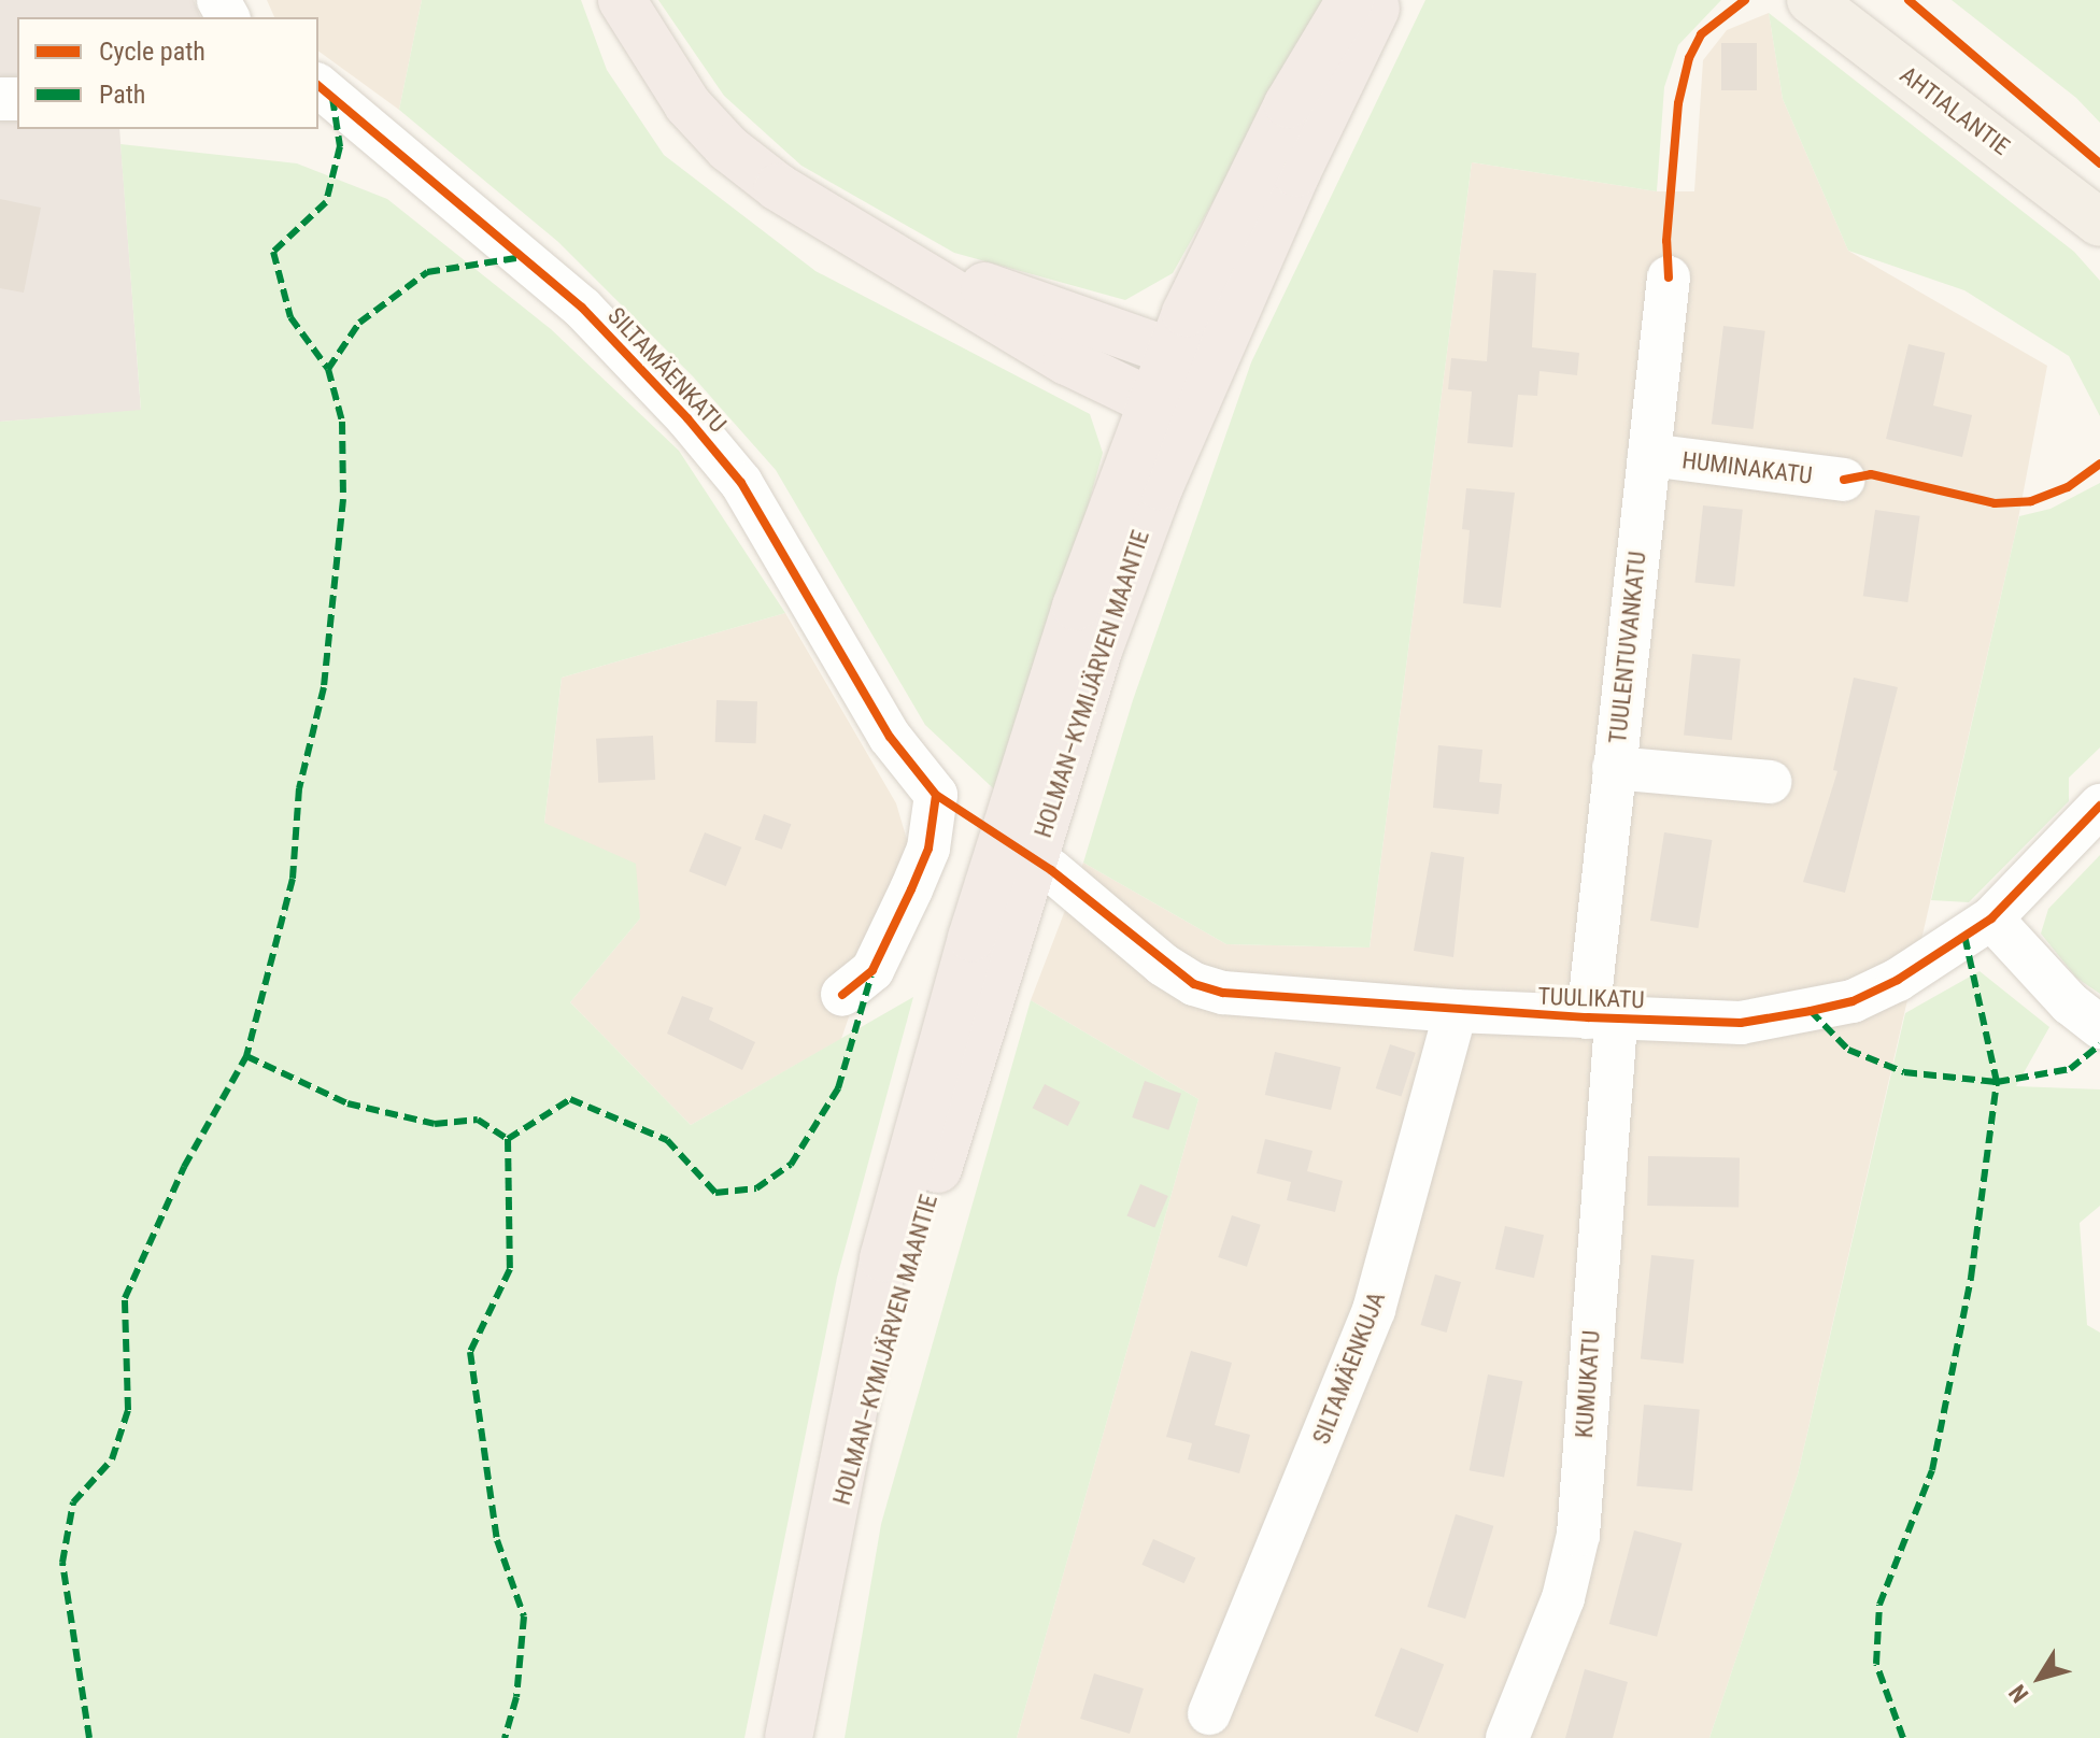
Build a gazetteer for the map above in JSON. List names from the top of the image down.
{
  "streets": {
    "highway": ["HOLMAN–KYMIJÄRVEN MAANTIE"],
    "main road": ["AHTIALANTIE"],
    "street": [
      "SILTAMÄENKATU",
      "HUMINAKATU",
      "TUULENTUVANKATU",
      "TUULIKATU",
      "SILTAMÄENKUJA",
      "KUMUKATU"
    ]
  },
  "crossings": [
    ["HUMINAKATU", "TUULENTUVANKATU"],
    ["TUULENTUVANKATU", "TUULIKATU"],
    ["TUULENTUVANKATU", "KUMUKATU"],
    ["TUULIKATU", "SILTAMÄENKUJA"],
    ["TUULIKATU", "KUMUKATU"]
  ],
  "legend": ["Cycle path", "Path"],
  "north": "bottom left"
}
